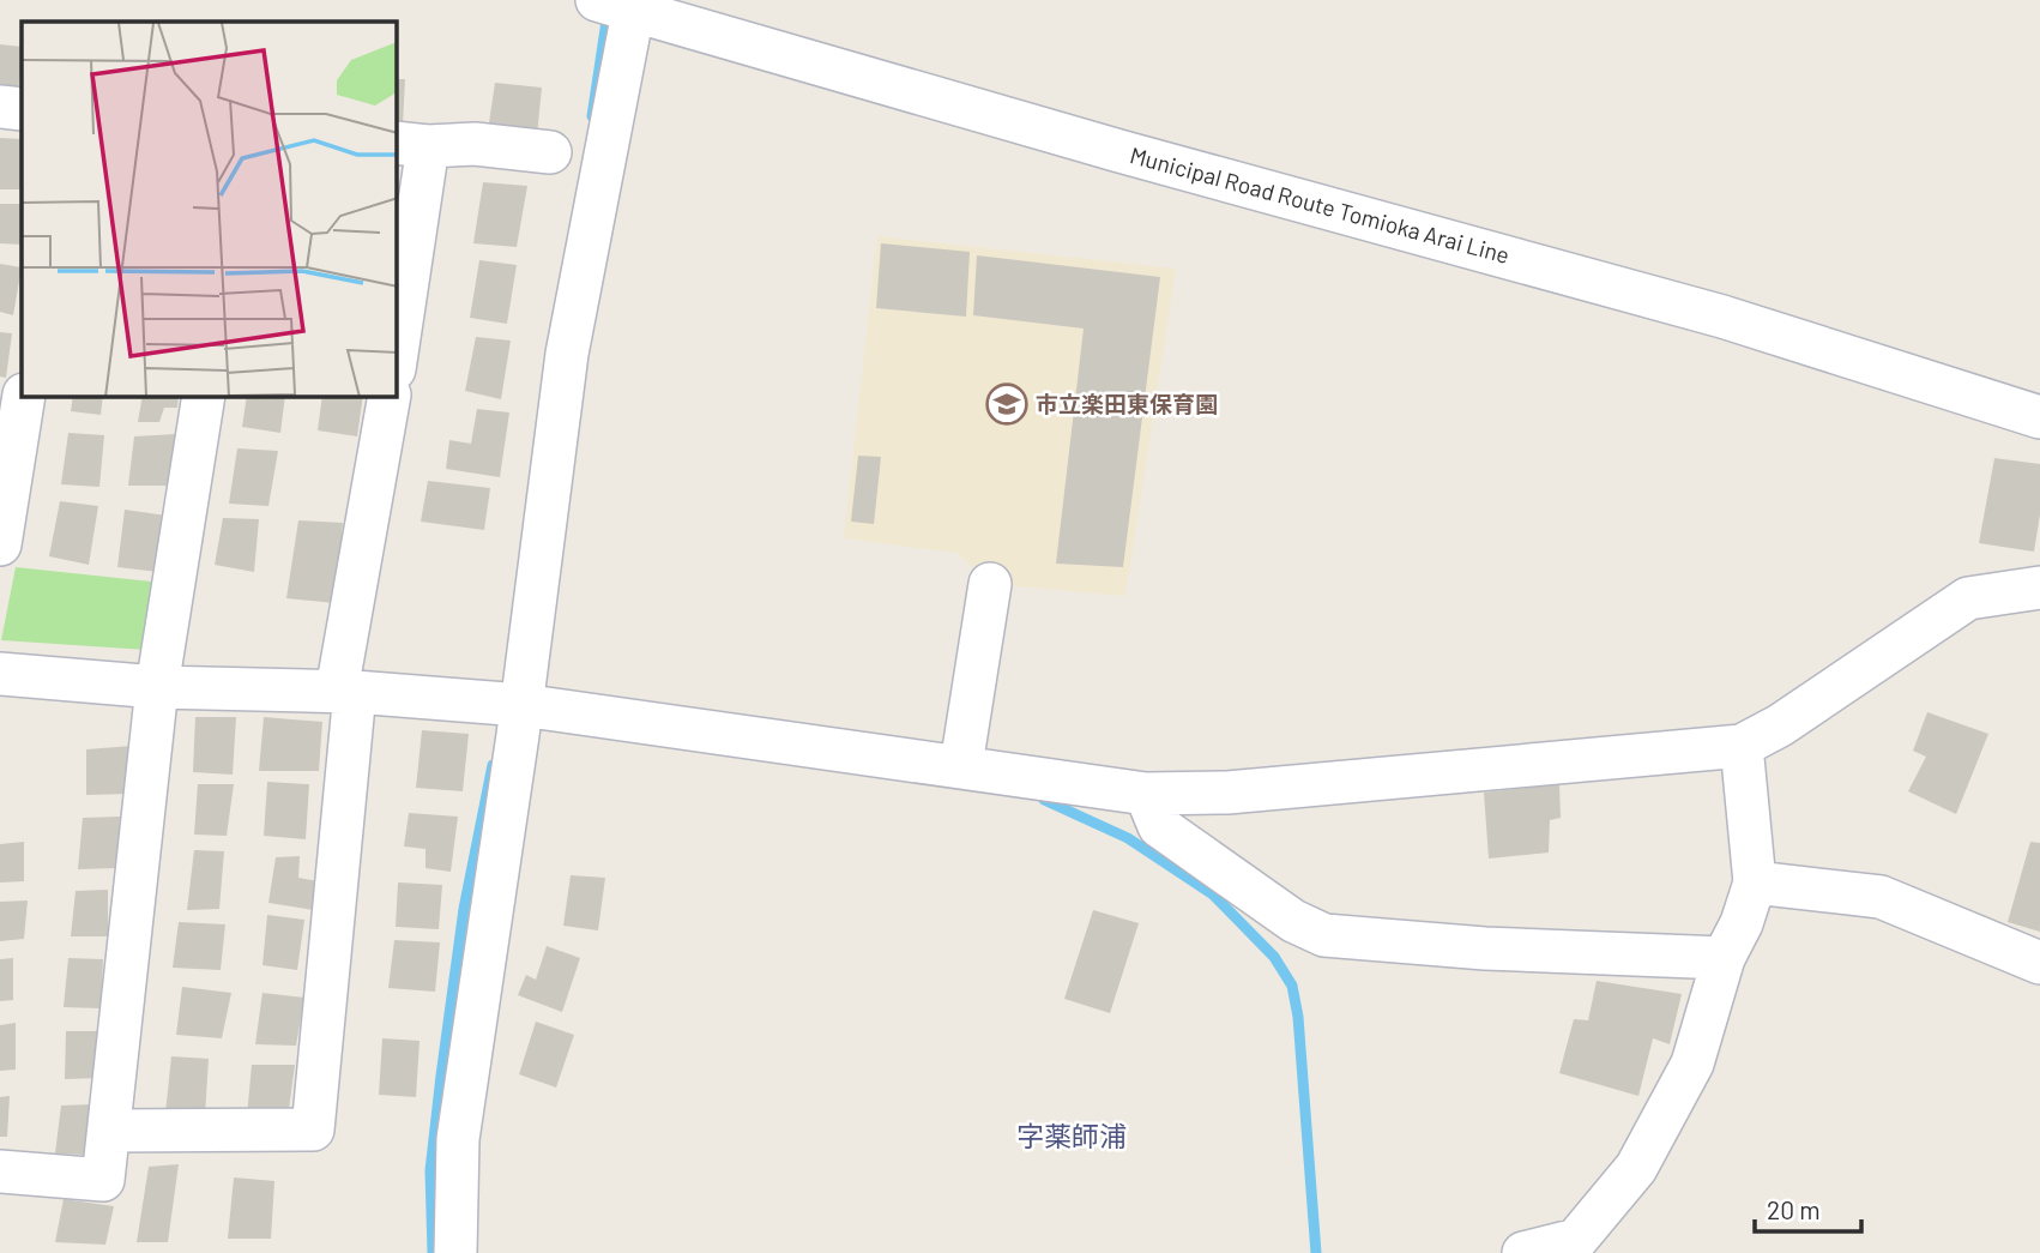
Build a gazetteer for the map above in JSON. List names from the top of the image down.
{
  "streets": {
    "street": ["Municipal Road Route Tomioka Arai Line"]
  },
  "districts": ["字薬師浦"],
  "places": {
    "school or university": ["市立楽田東保育園"]
  },
  "scale_bar": "20 m"
}
